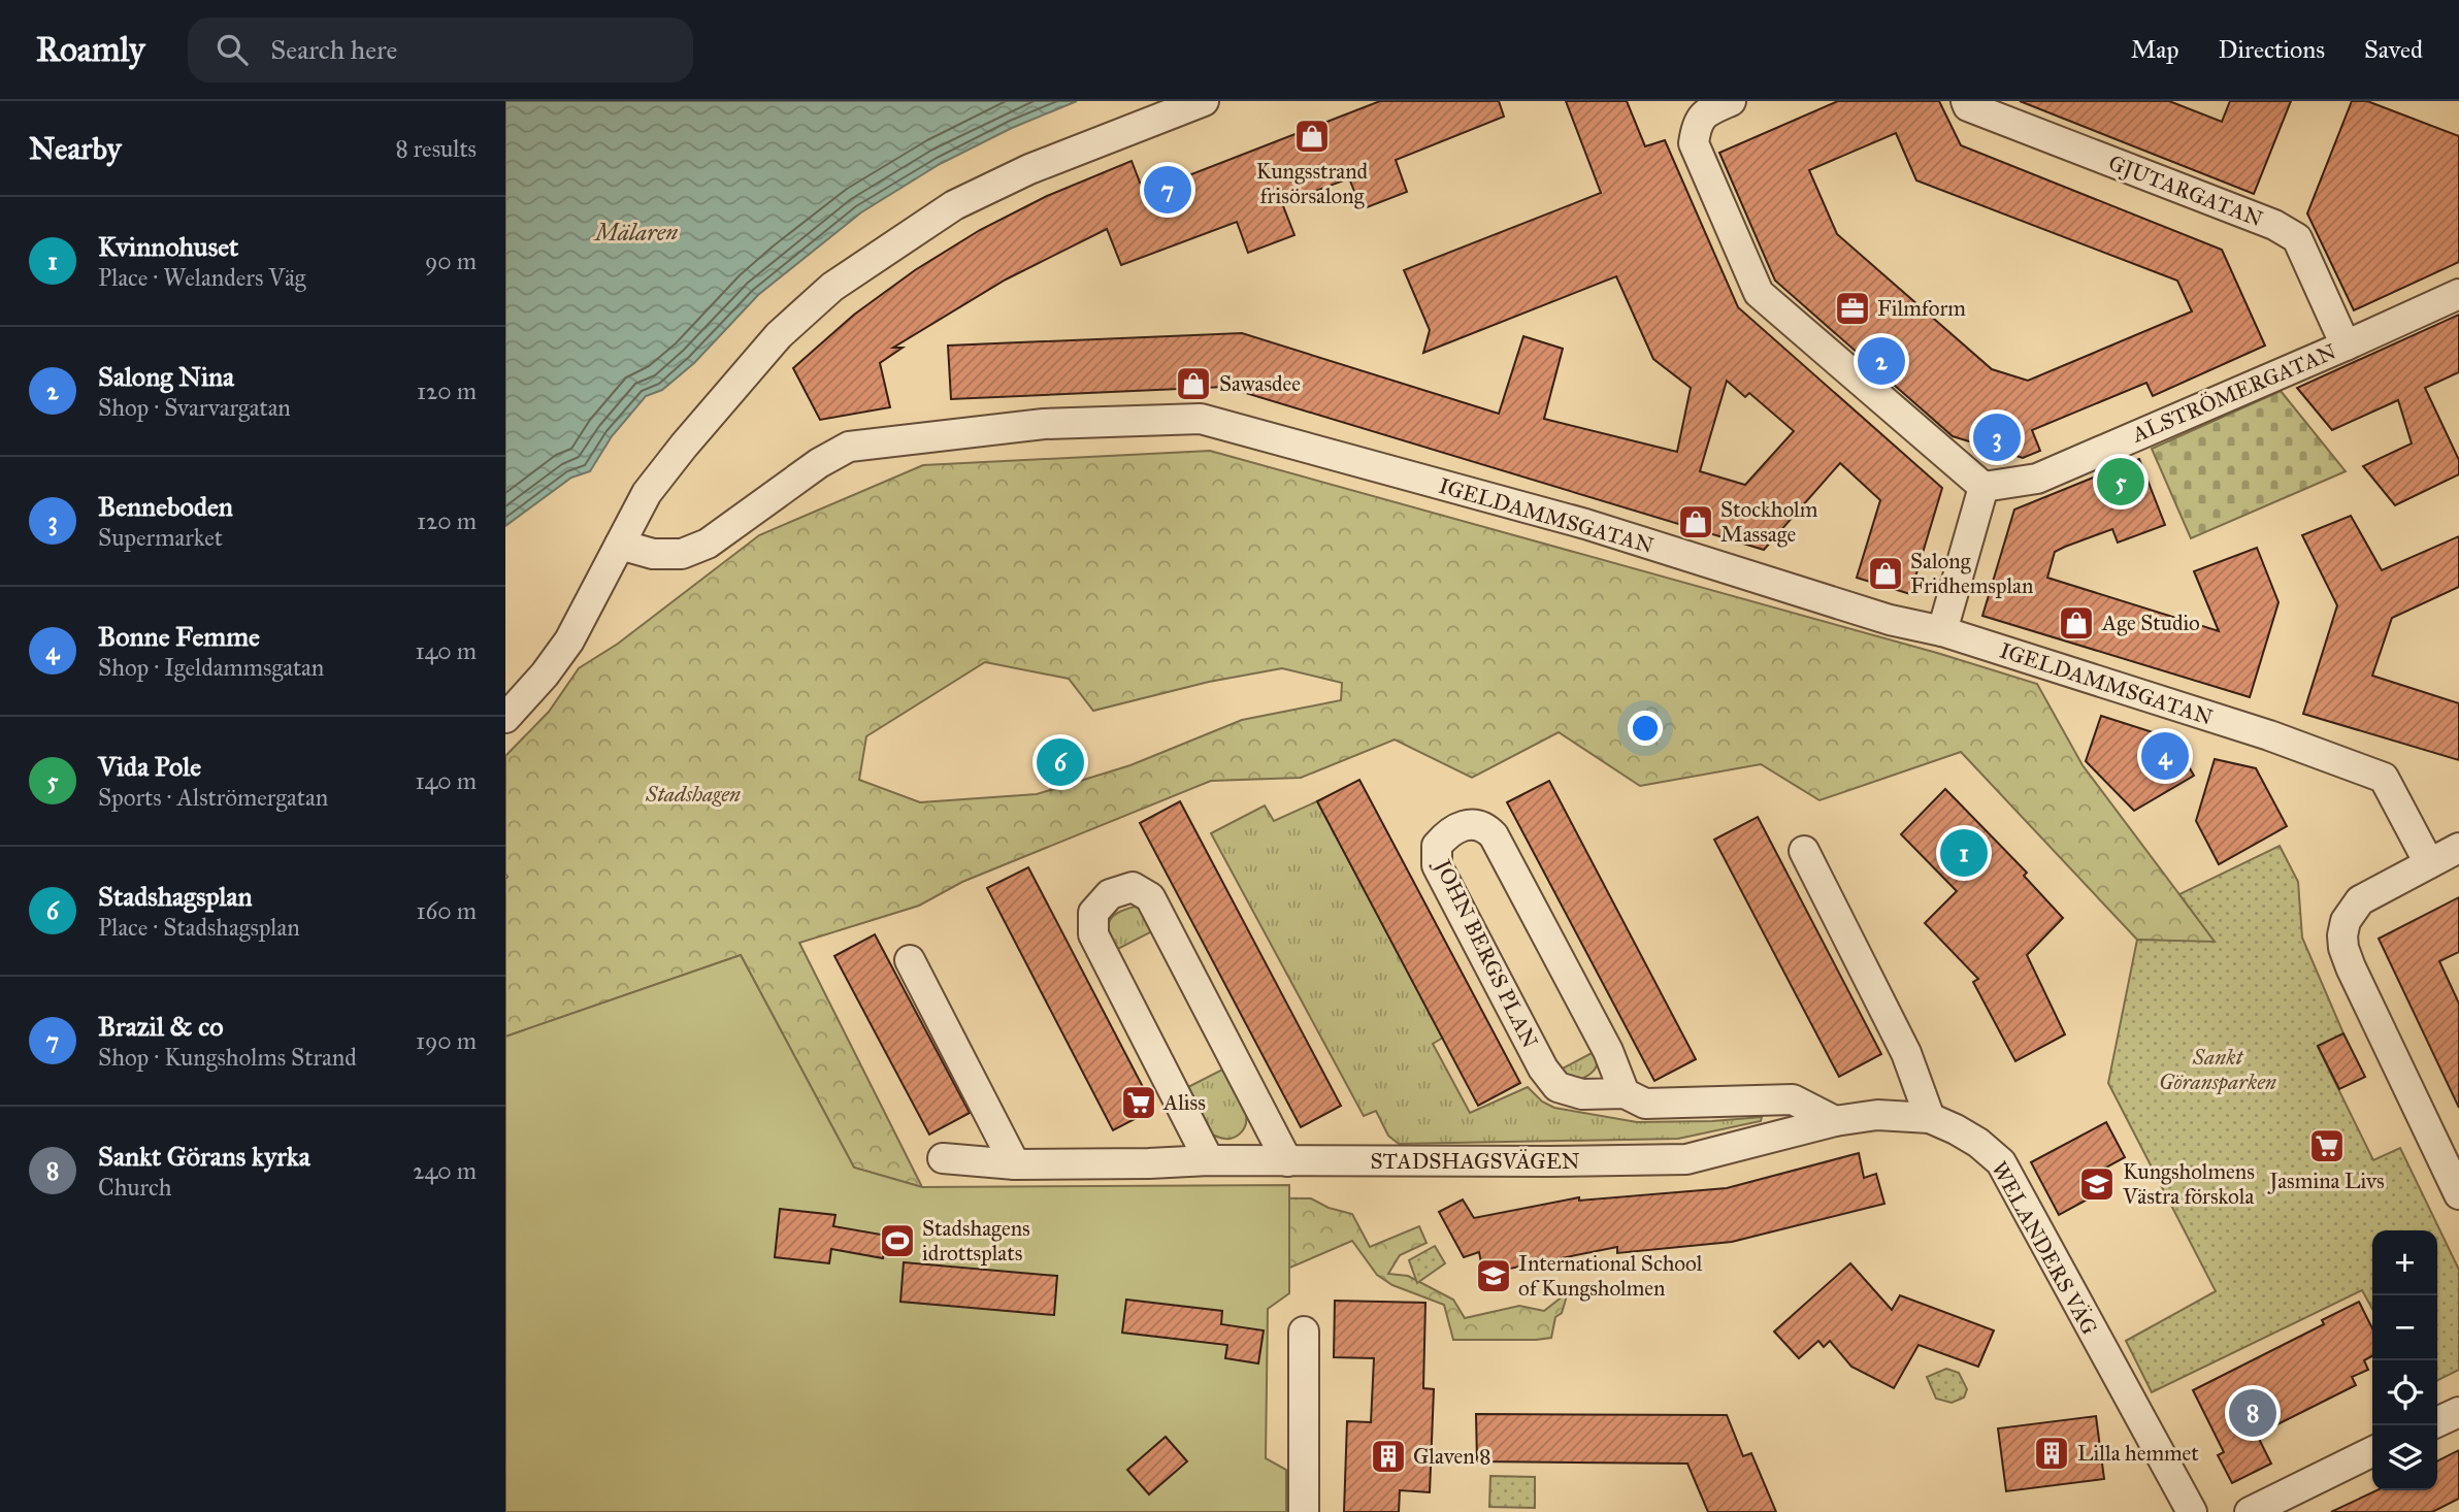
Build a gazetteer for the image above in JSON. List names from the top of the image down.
{
  "streets": {
    "street": [
      "GJUTARGATAN",
      "ALSTRÖMERGATAN",
      "IGELDAMMSGATAN",
      "JOHN BERGS PLAN",
      "STADSHAGSVÄGEN",
      "WELANDERS VÄG"
    ]
  },
  "crossings": [
    ["GJUTARGATAN", "ALSTRÖMERGATAN"],
    ["JOHN BERGS PLAN", "STADSHAGSVÄGEN"],
    ["STADSHAGSVÄGEN", "WELANDERS VÄG"]
  ],
  "water": ["Mälaren"],
  "parks": ["Stadshagen", "Sankt Göransparken"],
  "places": {
    "shop": [
      "Kungsstrand frisörsalong",
      "Sawasdee",
      "Stockholm Massage",
      "Salong Fridhemsplan",
      "Age Studio"
    ],
    "office": ["Filmform"],
    "supermarket": ["Aliss", "Jasmina Livs"],
    "school or university": ["Kungsholmens Västra förskola", "International School of Kungsholmen"],
    "sports": ["Stadshagens idrottsplats"],
    "building": ["Lilla hemmet", "Glaven 8"]
  },
  "page": {
    "header": "Roamly",
    "search": "Search here",
    "nav": ["Map", "Directions", "Saved"],
    "heading": ["Nearby", "8 results"],
    "pins": [
      "7",
      "2",
      "3",
      "5",
      "4",
      "6",
      "1",
      "8"
    ],
    "list": [
      {
        "mark": "1",
        "name": "Kvinnohuset",
        "note": "Place · Welanders Väg",
        "value": "90 m"
      },
      {
        "mark": "2",
        "name": "Salong Nina",
        "note": "Shop · Svarvargatan",
        "value": "120 m"
      },
      {
        "mark": "3",
        "name": "Benneboden",
        "note": "Supermarket",
        "value": "120 m"
      },
      {
        "mark": "4",
        "name": "Bonne Femme",
        "note": "Shop · Igeldammsgatan",
        "value": "140 m"
      },
      {
        "mark": "5",
        "name": "Vida Pole",
        "note": "Sports · Alströmergatan",
        "value": "140 m"
      },
      {
        "mark": "6",
        "name": "Stadshagsplan",
        "note": "Place · Stadshagsplan",
        "value": "160 m"
      },
      {
        "mark": "7",
        "name": "Brazil & co",
        "note": "Shop · Kungsholms Strand",
        "value": "190 m"
      },
      {
        "mark": "8",
        "name": "Sankt Görans kyrka",
        "note": "Church",
        "value": "240 m"
      }
    ],
    "map_buttons": ["+", "−"]
  }
}
